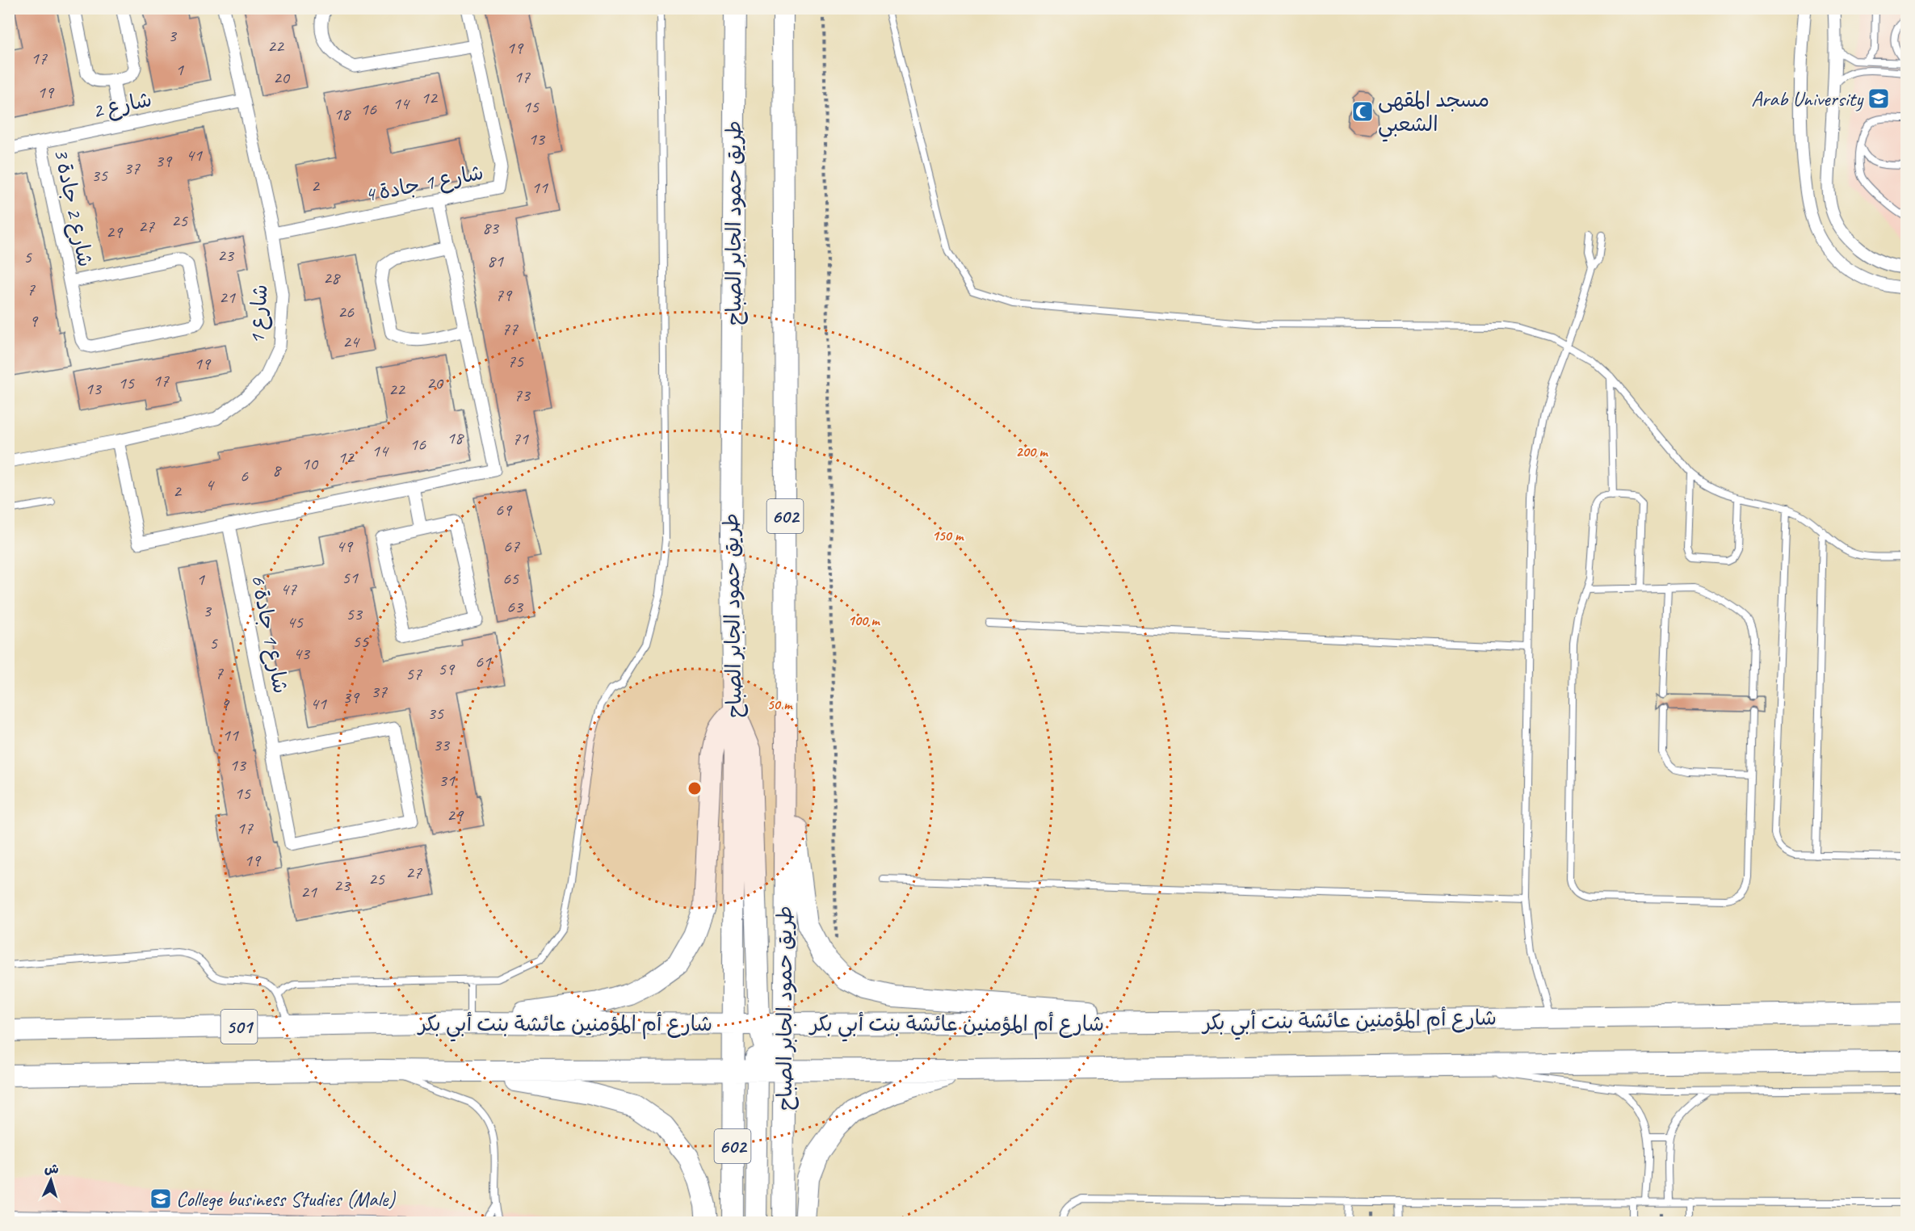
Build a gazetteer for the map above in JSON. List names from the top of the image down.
{
  "streets": {
    "main road": [
      "طريق حمود الجابر الصباح",
      "602",
      "شارع أم المؤمنين عائشة بنت أبي بكر",
      "501"
    ],
    "street": [
      "شارع 2",
      "شارع 1 جادة 4",
      "شارع 2 جادة 3",
      "شارع 1",
      "شارع 1 جادة 6"
    ]
  },
  "crossings": [
    ["شارع 2", "شارع 2 جادة 3"],
    ["شارع 2", "شارع 1"],
    ["شارع 1 جادة 4", "شارع 1"],
    ["طريق حمود الجابر الصباح", "شارع أم المؤمنين عائشة بنت أبي بكر"],
    ["طريق حمود الجابر الصباح", "501"]
  ],
  "places": {
    "school or university": ["Arab University", "College business Studies (Male)"],
    "mosque": ["مسجد المقهى الشعبي"]
  },
  "house_numbers": [
    "3",
    "22",
    "19",
    "17",
    "1",
    "17",
    "20",
    "19",
    "12",
    "14",
    "15",
    "16",
    "18",
    "13",
    "41",
    "39",
    "37",
    "35",
    "2",
    "11",
    "25",
    "27",
    "83",
    "29",
    "23",
    "5",
    "81",
    "28",
    "7",
    "79",
    "21",
    "26",
    "9",
    "77",
    "24",
    "75",
    "19",
    "17",
    "15",
    "20",
    "13",
    "22",
    "73",
    "18",
    "71",
    "16",
    "14",
    "12",
    "10",
    "8",
    "6",
    "4",
    "2",
    "69",
    "49",
    "67",
    "51",
    "65",
    "1",
    "47",
    "63",
    "3",
    "53",
    "45",
    "55",
    "5",
    "43",
    "61",
    "59",
    "7",
    "57",
    "37",
    "39",
    "41",
    "9",
    "35",
    "11",
    "33",
    "13",
    "31",
    "15",
    "29",
    "17",
    "19",
    "27",
    "25",
    "23",
    "21"
  ],
  "north": "top",
  "rings": [
    "200 m",
    "150 m",
    "100 m",
    "50 m"
  ]
}
